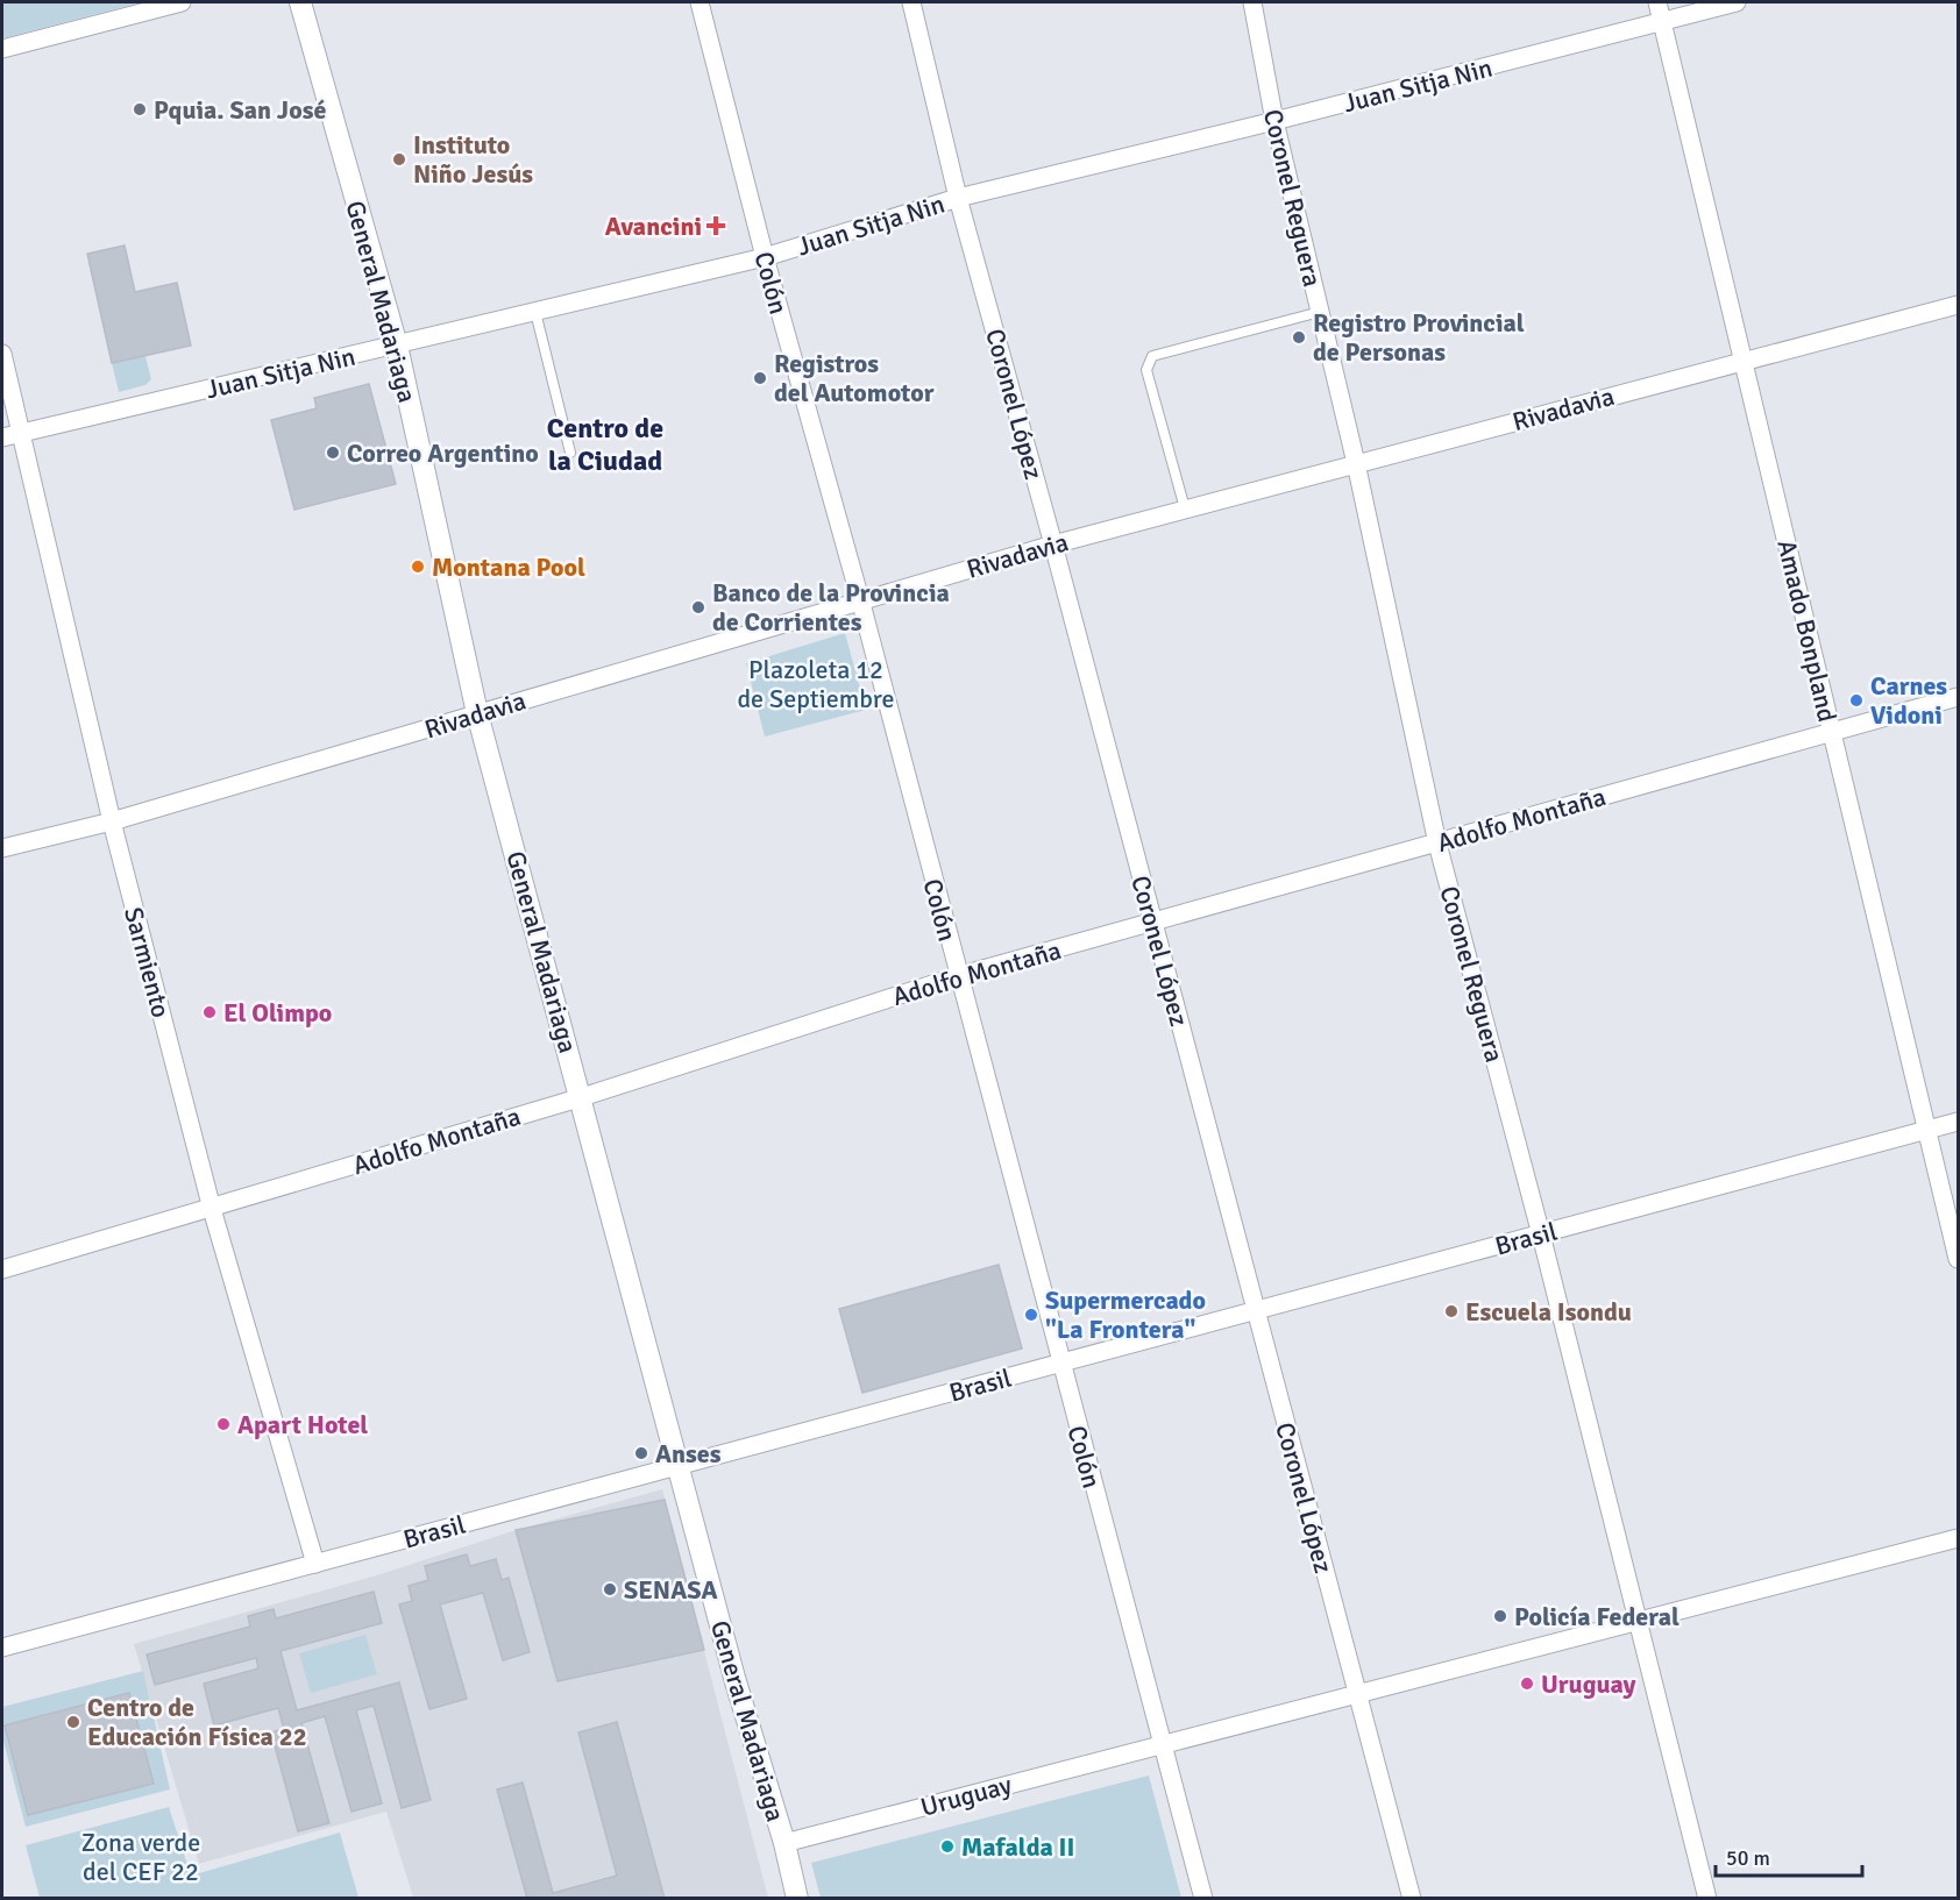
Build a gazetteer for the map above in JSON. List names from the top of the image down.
{
  "streets": {
    "street": [
      "Juan Sitja Nin",
      "Coronel Reguera",
      "Colón",
      "General Madariaga",
      "Coronel López",
      "Rivadavia",
      "Amado Bonpland",
      "Adolfo Montaña",
      "Sarmiento",
      "Brasil",
      "Uruguay"
    ]
  },
  "crossings": [
    ["Juan Sitja Nin", "Coronel Reguera"],
    ["Juan Sitja Nin", "Colón"],
    ["Juan Sitja Nin", "General Madariaga"],
    ["Juan Sitja Nin", "Coronel López"],
    ["Juan Sitja Nin", "Amado Bonpland"],
    ["Juan Sitja Nin", "Sarmiento"],
    ["Coronel Reguera", "Rivadavia"],
    ["Coronel Reguera", "Adolfo Montaña"],
    ["Coronel Reguera", "Brasil"],
    ["Coronel Reguera", "Uruguay"],
    ["Colón", "Rivadavia"],
    ["Colón", "Adolfo Montaña"],
    ["Colón", "Brasil"],
    ["Colón", "Uruguay"],
    ["General Madariaga", "Rivadavia"],
    ["General Madariaga", "Adolfo Montaña"],
    ["General Madariaga", "Brasil"],
    ["General Madariaga", "Uruguay"],
    ["Coronel López", "Rivadavia"],
    ["Coronel López", "Adolfo Montaña"],
    ["Coronel López", "Brasil"],
    ["Coronel López", "Uruguay"],
    ["Rivadavia", "Amado Bonpland"],
    ["Rivadavia", "Sarmiento"],
    ["Amado Bonpland", "Adolfo Montaña"],
    ["Amado Bonpland", "Brasil"],
    ["Adolfo Montaña", "Sarmiento"],
    ["Sarmiento", "Brasil"]
  ],
  "districts": ["Centro de la Ciudad"],
  "parks": ["Plazoleta 12 de Septiembre", "Zona verde del CEF 22"],
  "places": {
    "other": [
      "Pquia. San José",
      "Instituto Niño Jesús",
      "Registro Provincial de Personas",
      "Registros del Automotor",
      "Correo Argentino",
      "Montana Pool",
      "Banco de la Provincia de Corrientes",
      "Carnes Vidoni",
      "El Olimpo",
      "Escuela Isondu",
      "Supermercado \"La Frontera\"",
      "Apart Hotel",
      "Anses",
      "SENASA",
      "Policía Federal",
      "Uruguay",
      "Centro de Educación Física 22",
      "Mafalda II"
    ],
    "health": ["Avancini"]
  },
  "scale_bar": "50 m"
}
